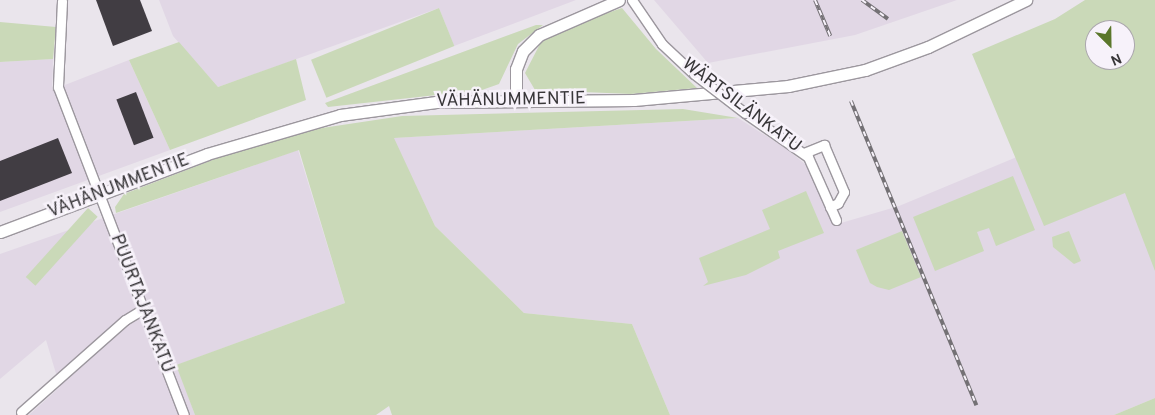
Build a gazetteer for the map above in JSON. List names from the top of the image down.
{
  "streets": {
    "main road": ["VÄHÄNUMMENTIE"],
    "street": ["WÄRTSILÄNKATU", "PUURTAJANKATU"]
  },
  "crossings": [
    ["VÄHÄNUMMENTIE", "PUURTAJANKATU"]
  ],
  "north": "bottom right"
}
